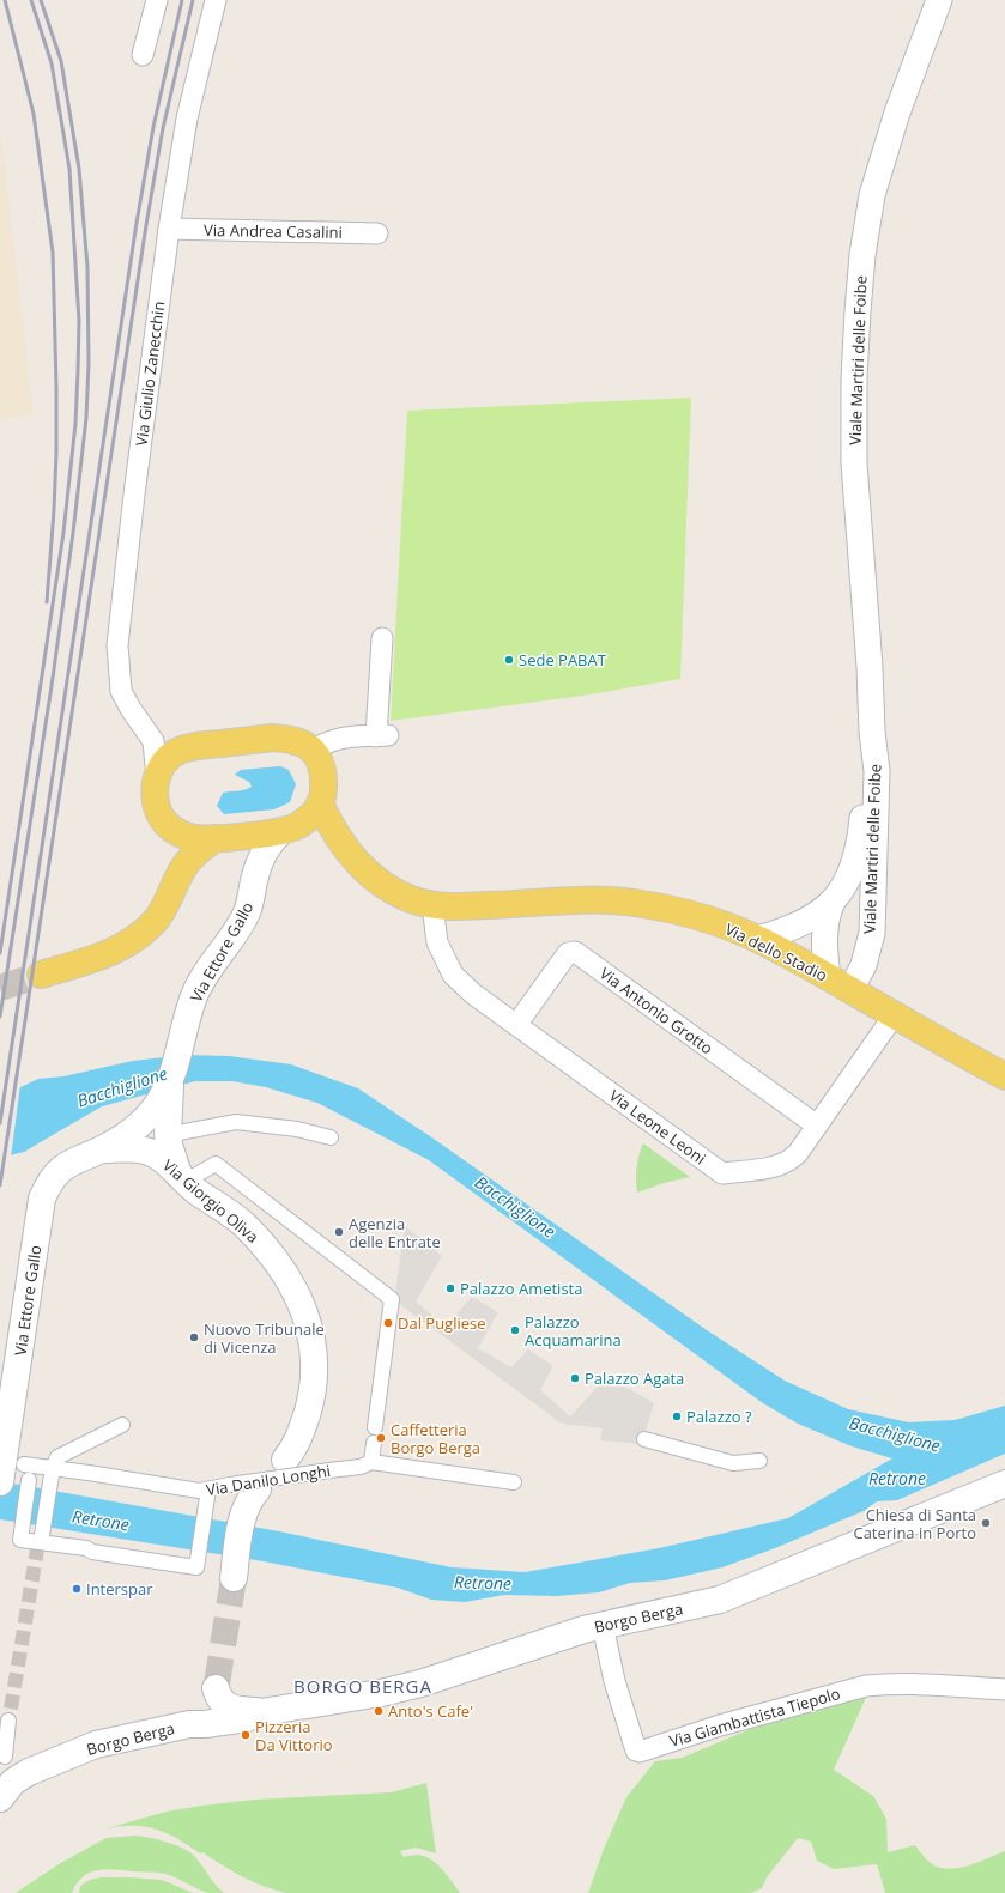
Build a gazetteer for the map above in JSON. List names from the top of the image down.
{
  "streets": {
    "main road": [
      "Via Ettore Gallo",
      "Via dello Stadio",
      "Via Giorgio Oliva",
      "Borgo Berga"
    ],
    "street": [
      "Via Andrea Casalini",
      "Viale Martiri delle Foibe",
      "Via Giulio Zanecchin",
      "Via Antonio Grotto",
      "Via Leone Leoni",
      "Via Danilo Longhi",
      "Via Giambattista Tiepolo"
    ]
  },
  "crossings": [
    ["Via Andrea Casalini", "Via Giulio Zanecchin"],
    ["Viale Martiri delle Foibe", "Via dello Stadio"],
    ["Via Giulio Zanecchin", "Via Ettore Gallo"],
    ["Via Giulio Zanecchin", "Via dello Stadio"],
    ["Via Ettore Gallo", "Via dello Stadio"],
    ["Via Ettore Gallo", "Via Giorgio Oliva"],
    ["Via Ettore Gallo", "Via Danilo Longhi"],
    ["Via dello Stadio", "Via Leone Leoni"],
    ["Via Antonio Grotto", "Via Leone Leoni"],
    ["Borgo Berga", "Via Giambattista Tiepolo"]
  ],
  "districts": ["BORGO BERGA"],
  "water": ["Bacchiglione", "Retrone"],
  "places": [
    "Sede PABAT",
    "Agenzia delle Entrate",
    "Palazzo Ametista",
    "Dal Pugliese",
    "Palazzo Acquamarina",
    "Nuovo Tribunale di Vicenza",
    "Palazzo Agata",
    "Palazzo ?",
    "Caffetteria Borgo Berga",
    "Chiesa di Santa Caterina in Porto",
    "Interspar",
    "Anto's Cafe'",
    "Pizzeria Da Vittorio"
  ]
}
